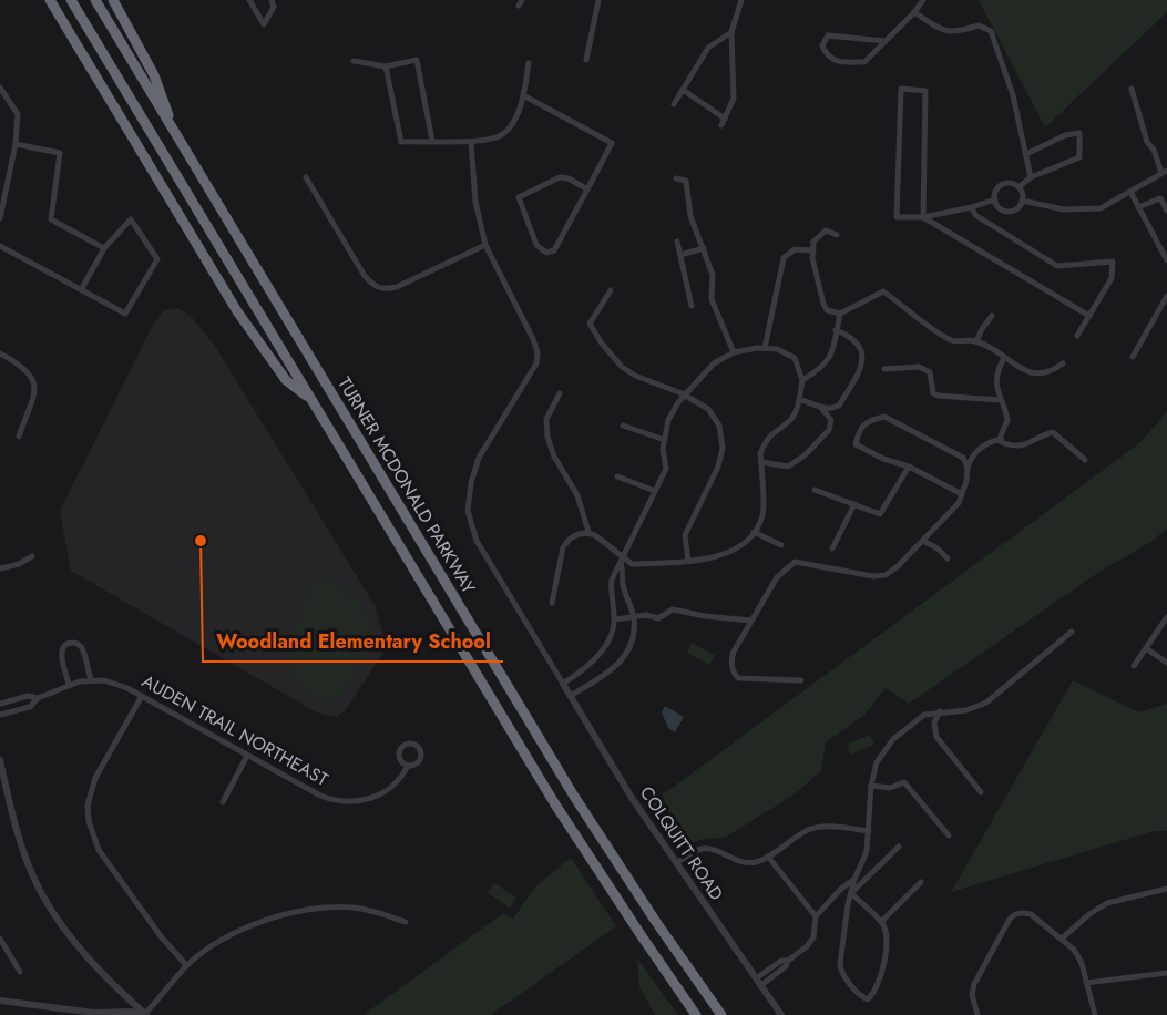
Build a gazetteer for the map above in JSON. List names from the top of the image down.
{
  "streets": {
    "highway": ["TURNER MCDONALD PARKWAY"],
    "street": ["AUDEN TRAIL NORTHEAST", "COLQUITT ROAD"]
  },
  "places": ["Woodland Elementary School"]
}
